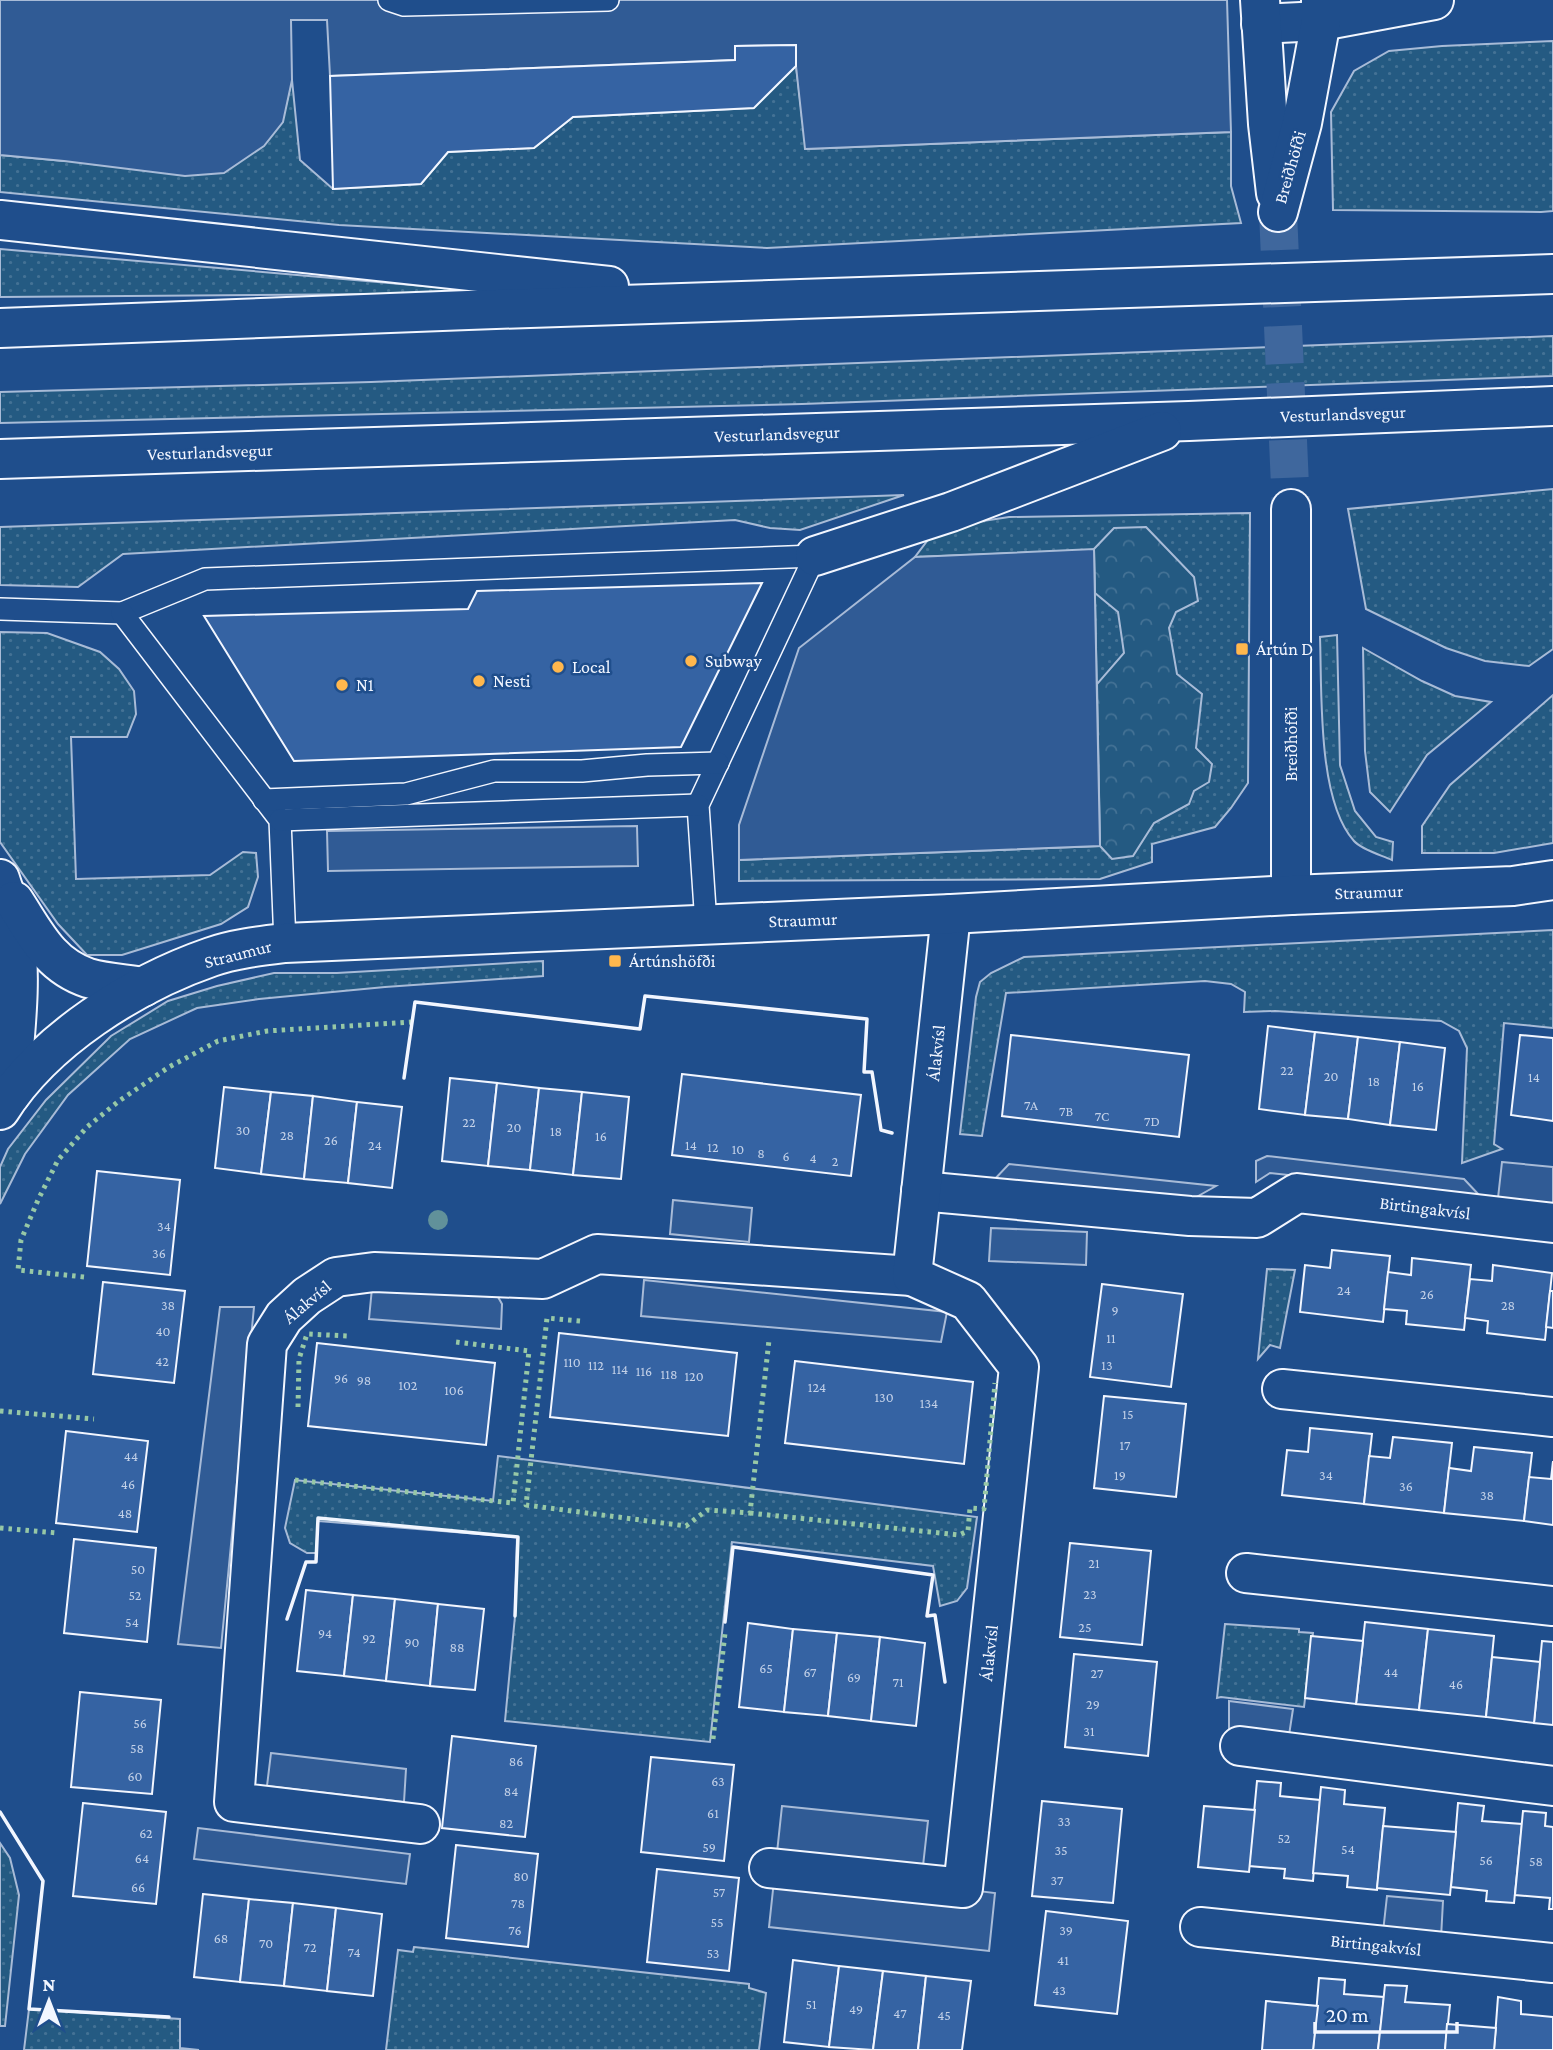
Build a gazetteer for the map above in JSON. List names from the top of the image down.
{
  "streets": {
    "main road": [
      "Breiðhöfði",
      "Vesturlandsvegur",
      "Straumur",
      "Álakvísl",
      "Birtingakvísl"
    ]
  },
  "crossings": [
    ["Breiðhöfði", "Straumur"],
    ["Straumur", "Álakvísl"],
    ["Álakvísl", "Birtingakvísl"]
  ],
  "places": {
    "transit": ["Ártún D", "Ártúnshöfði"],
    "other": [
      "Subway",
      "Local",
      "Nesti",
      "N1"
    ]
  },
  "house_numbers": [
    "22",
    "20",
    "14",
    "18",
    "16",
    "7A",
    "7B",
    "7C",
    "7D",
    "22",
    "20",
    "30",
    "18",
    "28",
    "16",
    "26",
    "24",
    "14",
    "12",
    "10",
    "8",
    "6",
    "4",
    "2",
    "34",
    "36",
    "24",
    "26",
    "38",
    "28",
    "9",
    "40",
    "11",
    "42",
    "110",
    "112",
    "13",
    "114",
    "116",
    "118",
    "120",
    "96",
    "98",
    "102",
    "124",
    "106",
    "130",
    "134",
    "15",
    "17",
    "44",
    "19",
    "34",
    "46",
    "36",
    "38",
    "48",
    "21",
    "50",
    "23",
    "52",
    "54",
    "25",
    "94",
    "92",
    "90",
    "88",
    "65",
    "67",
    "44",
    "27",
    "69",
    "71",
    "46",
    "29",
    "56",
    "31",
    "58",
    "86",
    "60",
    "63",
    "84",
    "61",
    "33",
    "82",
    "62",
    "52",
    "59",
    "54",
    "35",
    "64",
    "56",
    "58",
    "80",
    "37",
    "66",
    "57",
    "78",
    "55",
    "76",
    "39",
    "68",
    "70",
    "72",
    "74",
    "53",
    "41",
    "43",
    "51",
    "49",
    "47",
    "45"
  ],
  "scale_bar": "20 m",
  "north": "top"
}
